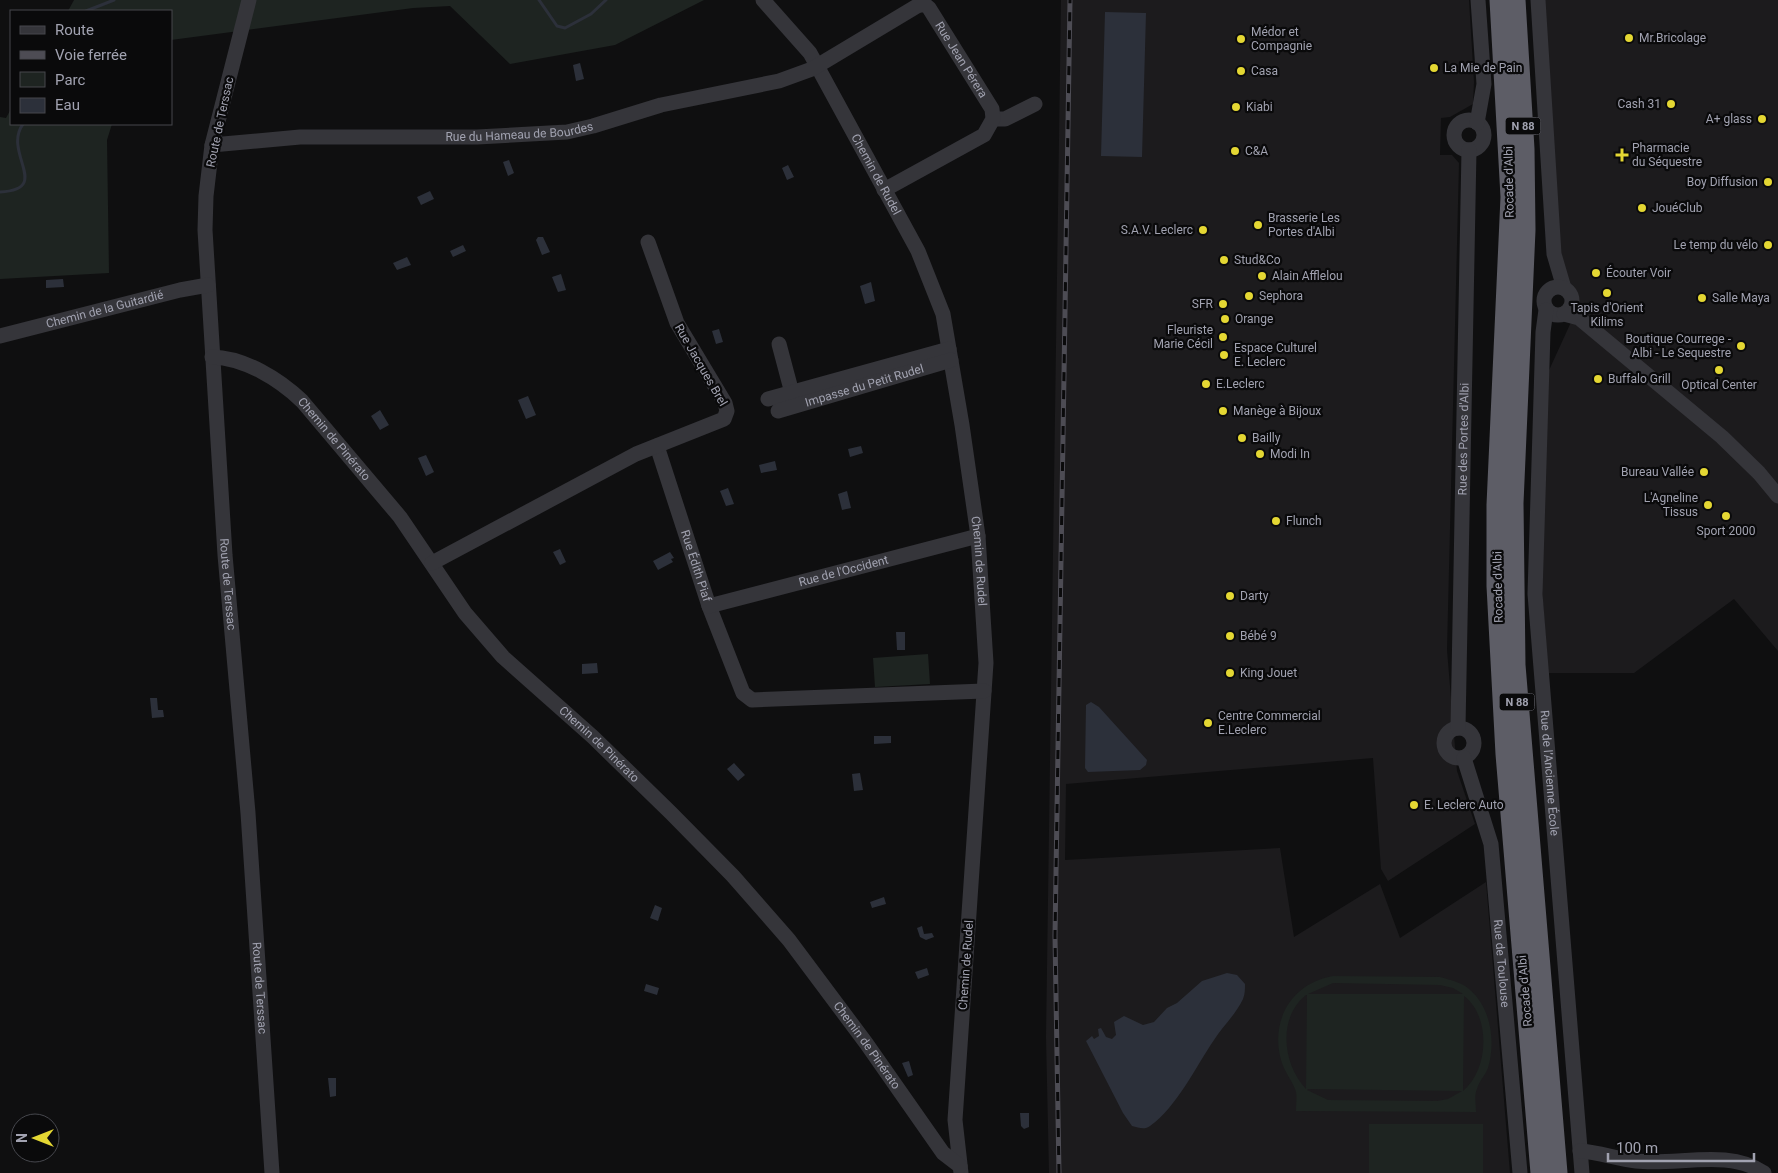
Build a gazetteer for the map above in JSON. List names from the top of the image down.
{
  "streets": {
    "highway": ["N 88", "Rocade d'Albi"],
    "street": [
      "Rue Jean Pérera",
      "Route de Terssac",
      "Rue du Hameau de Bourdes",
      "Chemin de Rudel",
      "Chemin de la Guitardié",
      "Rue Jacques Brel",
      "Impasse du Petit Rudel",
      "Rue des Portes d'Albi",
      "Chemin de Pinérato",
      "Rue Édith Piaf",
      "Rue de l'Occident",
      "Rue de l’Ancienne École",
      "Rue de Toulouse"
    ]
  },
  "crossings": [
    ["Rue Jean Pérera", "Rue du Hameau de Bourdes"],
    ["Rue Jean Pérera", "Chemin de Rudel"],
    ["Route de Terssac", "Rue du Hameau de Bourdes"],
    ["Route de Terssac", "Chemin de la Guitardié"],
    ["Route de Terssac", "Chemin de Pinérato"],
    ["Rue du Hameau de Bourdes", "Chemin de Rudel"],
    ["Chemin de Rudel", "Impasse du Petit Rudel"],
    ["Chemin de Rudel", "Chemin de Pinérato"],
    ["Chemin de Rudel", "Rue Édith Piaf"],
    ["Chemin de Rudel", "Rue de l'Occident"],
    ["Rue Jacques Brel", "Rue Édith Piaf"],
    ["Rue des Portes d'Albi", "Rue de Toulouse"],
    ["Rue Édith Piaf", "Rue de l'Occident"]
  ],
  "places": {
    "other": [
      "Mr.Bricolage",
      "Médor et Compagnie",
      "La Mie de Pain",
      "Casa",
      "Cash 31",
      "Kiabi",
      "A+ glass",
      "C&A",
      "Boy Diffusion",
      "JouéClub",
      "Brasserie Les Portes d'Albi",
      "S.A.V. Leclerc",
      "Le temp du vélo",
      "Stud&Co",
      "Écouter Voir",
      "Alain Afflelou",
      "Tapis d'Orient Kilims",
      "Sephora",
      "Salle Maya",
      "SFR",
      "Orange",
      "Fleuriste Marie Cécil",
      "Boutique Courrege - Albi - Le Sequestre",
      "Espace Culturel E. Leclerc",
      "Optical Center",
      "Buffalo Grill",
      "E.Leclerc",
      "Manège à Bijoux",
      "Bailly",
      "Modi In",
      "Bureau Vallée",
      "L'Agneline Tissus",
      "Sport 2000",
      "Flunch",
      "Darty",
      "Bébé 9",
      "King Jouet",
      "Centre Commercial E.Leclerc",
      "E. Leclerc Auto"
    ],
    "health": ["Pharmacie du Séquestre"]
  },
  "legend": [
    "Route",
    "Voie ferrée",
    "Parc",
    "Eau"
  ],
  "scale_bar": "100 m",
  "north": "left"
}
